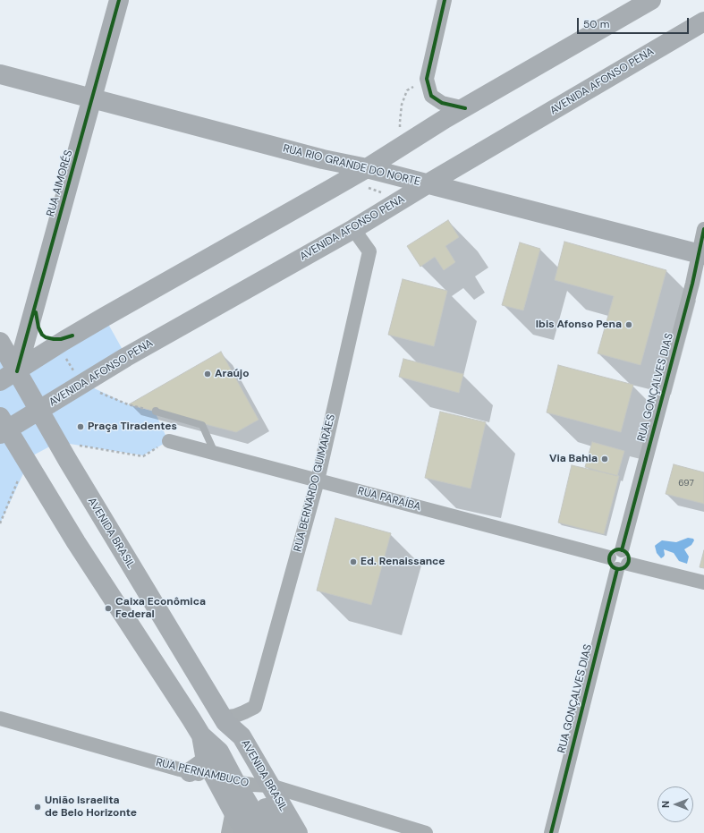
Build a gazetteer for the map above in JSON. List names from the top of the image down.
{
  "streets": {
    "main road": [
      "AVENIDA AFONSO PENA",
      "RUA RIO GRANDE DO NORTE",
      "RUA AIMORÉS",
      "AVENIDA BRASIL"
    ],
    "street": [
      "RUA GONÇALVES DIAS",
      "RUA BERNARDO GUIMARÃES",
      "RUA PARAÍBA",
      "RUA PERNAMBUCO"
    ]
  },
  "crossings": [
    ["AVENIDA AFONSO PENA", "RUA RIO GRANDE DO NORTE"],
    ["AVENIDA AFONSO PENA", "RUA BERNARDO GUIMARÃES"],
    ["AVENIDA AFONSO PENA", "AVENIDA BRASIL"],
    ["RUA RIO GRANDE DO NORTE", "RUA AIMORÉS"],
    ["RUA RIO GRANDE DO NORTE", "RUA GONÇALVES DIAS"],
    ["RUA AIMORÉS", "AVENIDA BRASIL"],
    ["RUA GONÇALVES DIAS", "RUA PARAÍBA"],
    ["RUA BERNARDO GUIMARÃES", "RUA PARAÍBA"],
    ["RUA BERNARDO GUIMARÃES", "AVENIDA BRASIL"],
    ["AVENIDA BRASIL", "RUA PERNAMBUCO"]
  ],
  "places": [
    "Ibis Afonso Pena",
    "Araújo",
    "Praça Tiradentes",
    "Via Bahia",
    "Ed. Renaissance",
    "Caixa Econômica Federal",
    "União Israelita de Belo Horizonte"
  ],
  "house_numbers": ["697"],
  "scale_bar": "50 m",
  "north": "left"
}
